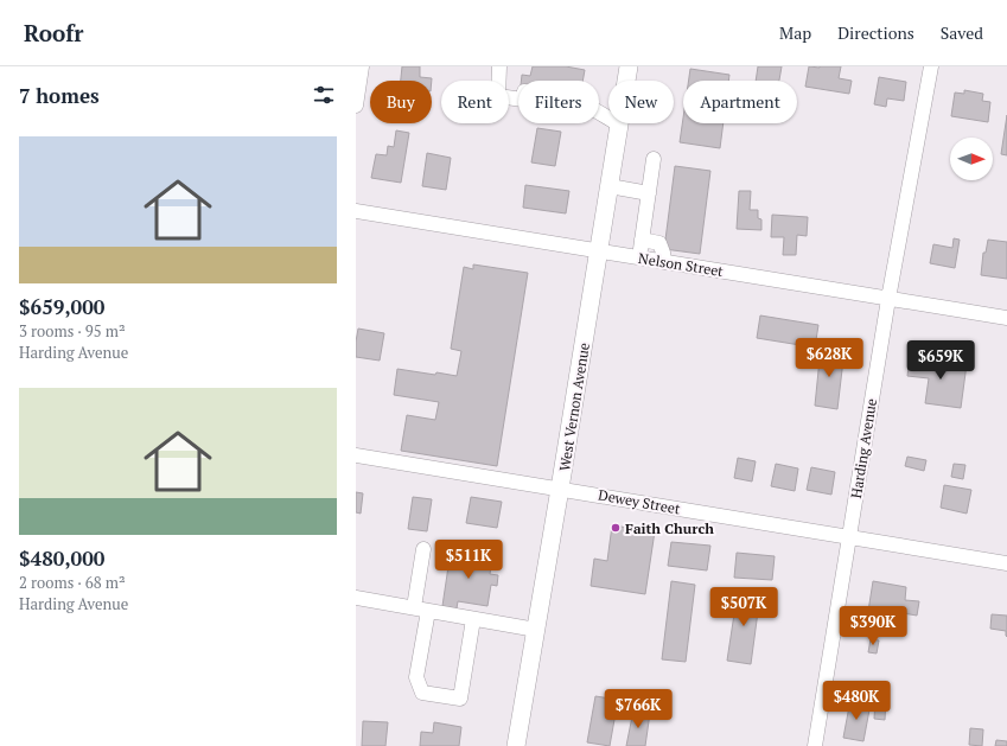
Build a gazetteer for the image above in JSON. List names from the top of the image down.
{
  "streets": {
    "main road": ["West Vernon Avenue"],
    "street": ["Nelson Street", "Harding Avenue", "Dewey Street"]
  },
  "crossings": [
    ["Nelson Street", "West Vernon Avenue"],
    ["Nelson Street", "Harding Avenue"],
    ["West Vernon Avenue", "Dewey Street"],
    ["Harding Avenue", "Dewey Street"]
  ],
  "places": ["Faith Church"],
  "north": "right",
  "page": {
    "header": "Roofr",
    "nav": ["Map", "Directions", "Saved"],
    "heading": "7 homes",
    "chip": [
      "Buy",
      "Rent",
      "Filters",
      "New",
      "Apartment"
    ],
    "list": [
      {
        "name": "$659,000",
        "note": "3 rooms · 95 m² · Harding Avenue"
      },
      {
        "name": "$480,000",
        "note": "2 rooms · 68 m² · Harding Avenue"
      }
    ],
    "price": [
      "$628K",
      "$659K",
      "$511K",
      "$507K",
      "$390K",
      "$480K",
      "$766K"
    ]
  }
}
